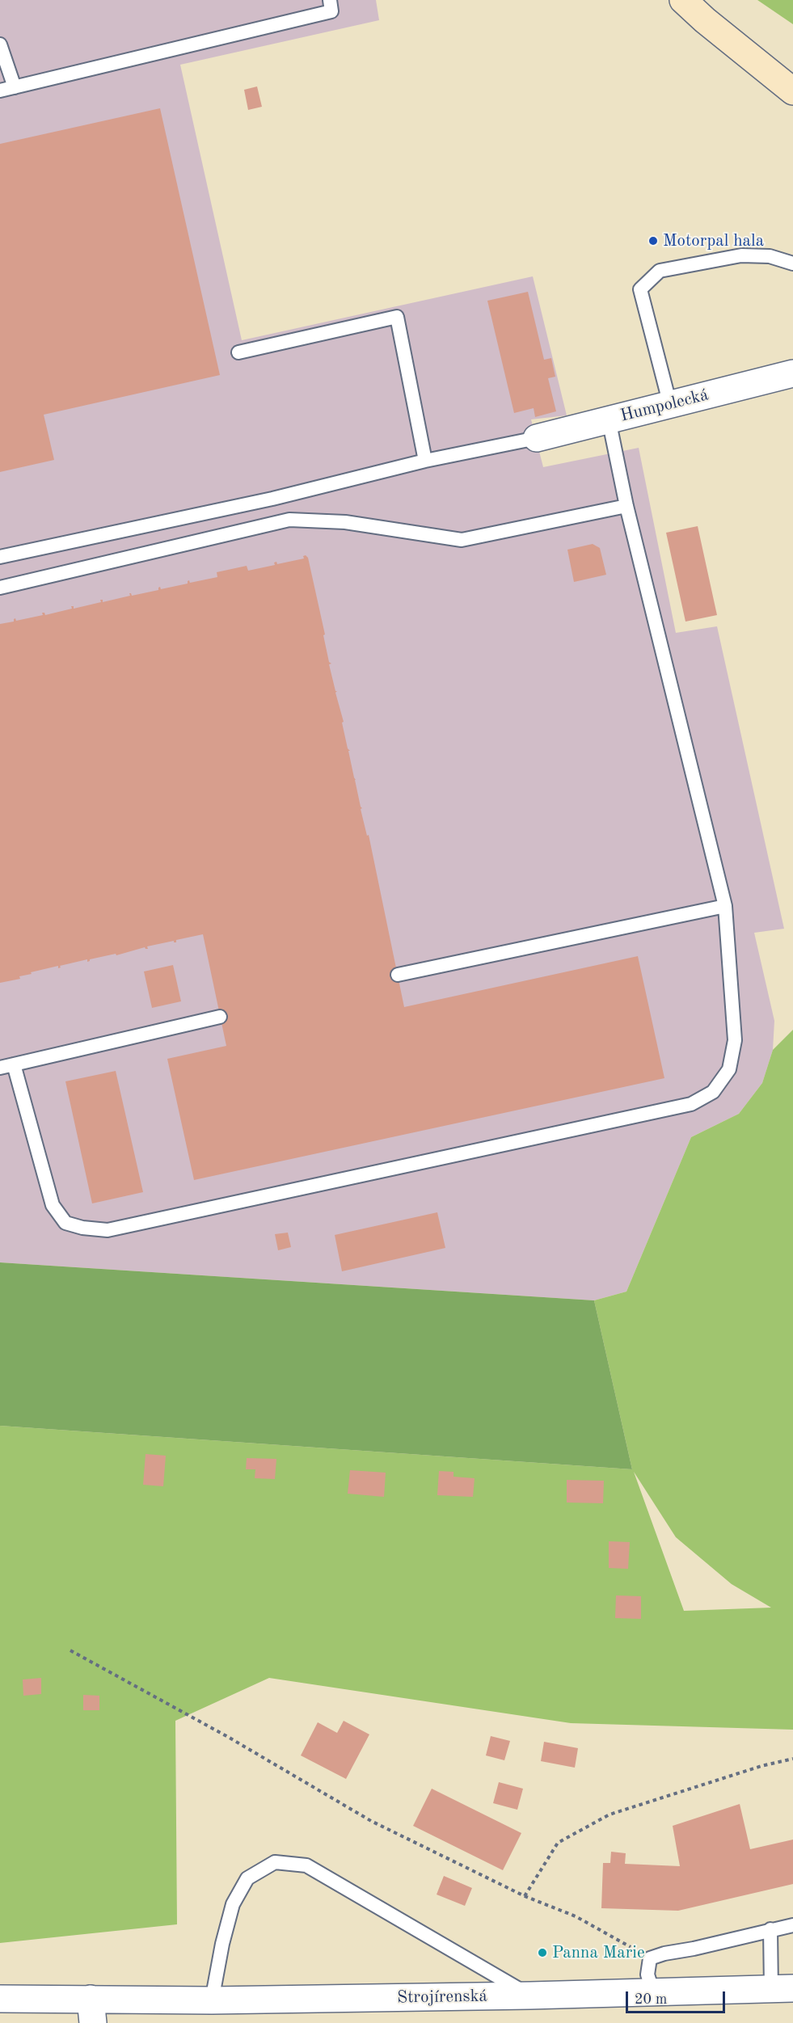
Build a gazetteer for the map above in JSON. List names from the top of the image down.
{
  "streets": {
    "street": ["Humpolecká", "Strojírenská"]
  },
  "places": ["Motorpal hala", "Panna Marie"],
  "scale_bar": "20 m"
}
